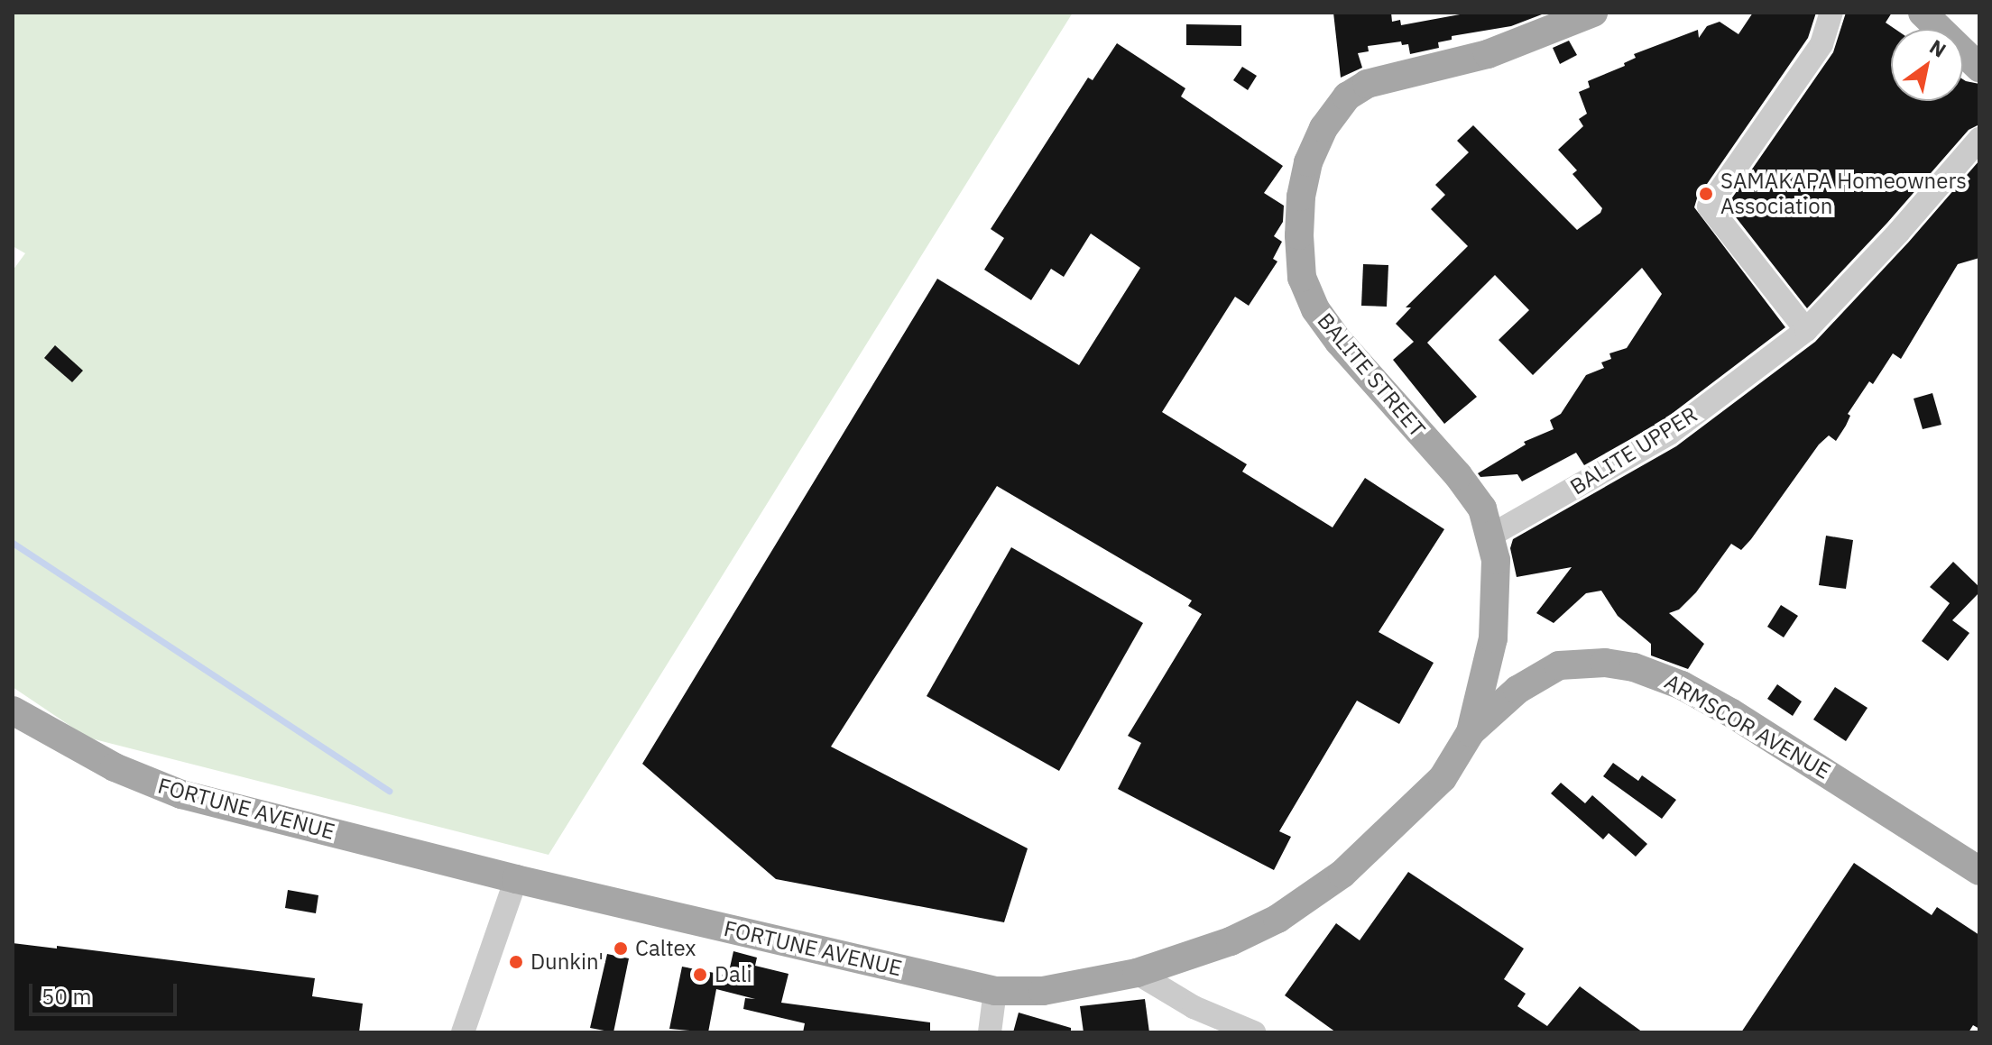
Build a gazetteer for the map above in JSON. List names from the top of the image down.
{
  "streets": {
    "main road": ["BALITE STREET", "ARMSCOR AVENUE", "FORTUNE AVENUE"],
    "street": ["BALITE UPPER"]
  },
  "crossings": [
    ["BALITE STREET", "BALITE UPPER"],
    ["BALITE STREET", "ARMSCOR AVENUE"],
    ["BALITE STREET", "FORTUNE AVENUE"],
    ["ARMSCOR AVENUE", "FORTUNE AVENUE"]
  ],
  "places": [
    "SAMAKAPA Homeowners Association",
    "Caltex",
    "Dunkin'",
    "Dali"
  ],
  "scale_bar": "50 m",
  "north": "top right"
}
